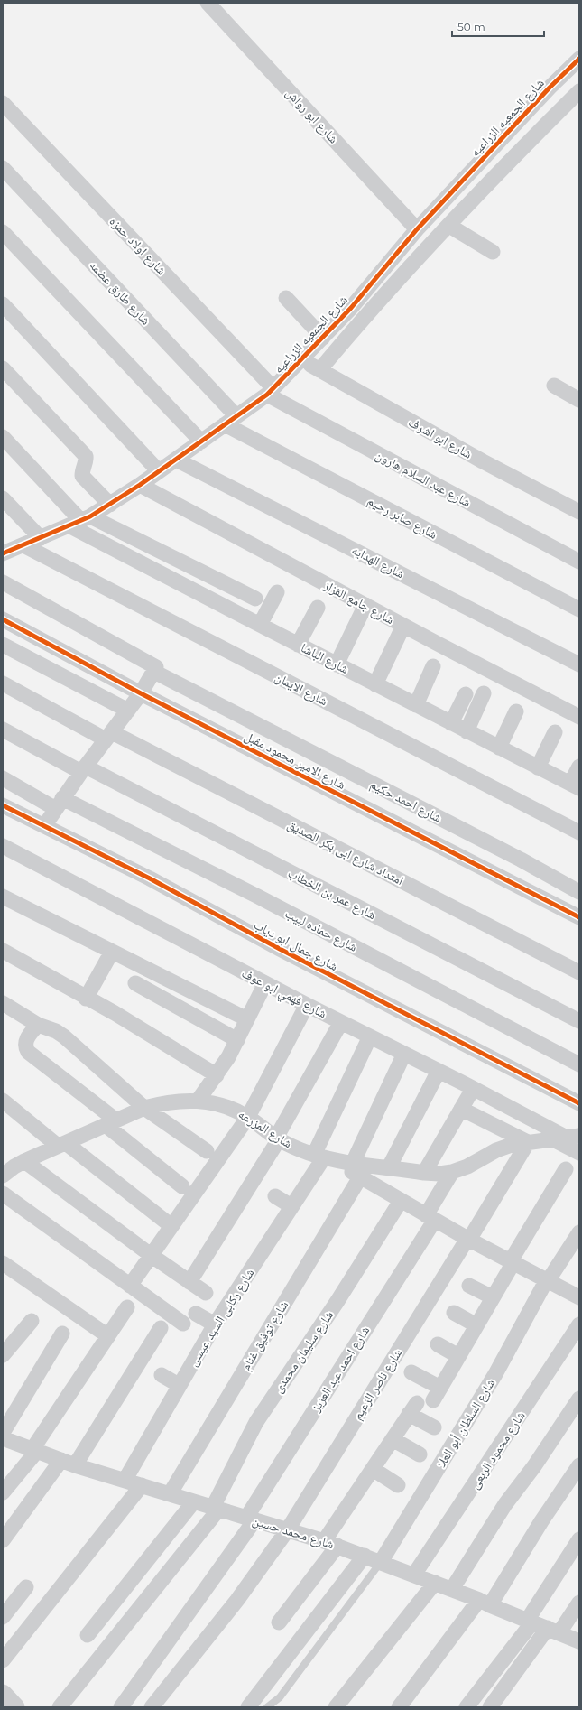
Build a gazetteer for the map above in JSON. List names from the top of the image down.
{
  "streets": {
    "street": [
      "شارع ابو رواش",
      "شارع الجمعيه الزراعيه",
      "شارع اولاد حمزه",
      "شارع طارق عضمه",
      "شارع ابو اشرف",
      "شارع عبد السلام هارون",
      "شارع صابر رحيم",
      "شارع الهدايه",
      "شارع جامع القزاز",
      "شارع الباشا",
      "شارع الايمان",
      "شارع الامير محمود مقبل",
      "شارع احمد حكيم",
      "امتداد شارع ابى بكر الصديق",
      "شارع عمر بن الخطاب",
      "شارع حماده لبيب",
      "شارع جمال ابو دياب",
      "شارع فهمي ابو عوف",
      "شارع المزرعه",
      "شارع ركابى السيد عيسى",
      "شارع توفيق غنام",
      "شارع سليمان محمدى",
      "شارع احمد عبد العزيز",
      "شارع ناصر الزعيم",
      "شارع السلطان أبو العلا",
      "شارع محمود الربعى",
      "شارع محمد حسين"
    ]
  },
  "crossings": [
    ["شارع ابو رواش", "شارع الجمعيه الزراعيه"],
    ["شارع الجمعيه الزراعيه", "شارع اولاد حمزه"],
    ["شارع الجمعيه الزراعيه", "شارع طارق عضمه"],
    ["شارع الجمعيه الزراعيه", "شارع ابو اشرف"],
    ["شارع الجمعيه الزراعيه", "شارع عبد السلام هارون"],
    ["شارع الجمعيه الزراعيه", "شارع صابر رحيم"],
    ["شارع الجمعيه الزراعيه", "شارع الهدايه"],
    ["شارع الجمعيه الزراعيه", "شارع جامع القزاز"],
    ["شارع الجمعيه الزراعيه", "شارع الباشا"],
    ["شارع الجمعيه الزراعيه", "شارع الايمان"],
    ["شارع اولاد حمزه", "شارع عبد السلام هارون"],
    ["شارع طارق عضمه", "شارع صابر رحيم"],
    ["شارع فهمي ابو عوف", "شارع المزرعه"],
    ["شارع فهمي ابو عوف", "شارع ركابى السيد عيسى"],
    ["شارع المزرعه", "شارع ركابى السيد عيسى"],
    ["شارع المزرعه", "شارع احمد عبد العزيز"],
    ["شارع المزرعه", "شارع ناصر الزعيم"],
    ["شارع ركابى السيد عيسى", "شارع محمد حسين"],
    ["شارع توفيق غنام", "شارع محمد حسين"],
    ["شارع سليمان محمدى", "شارع محمد حسين"],
    ["شارع احمد عبد العزيز", "شارع محمد حسين"],
    ["شارع ناصر الزعيم", "شارع محمد حسين"],
    ["شارع السلطان أبو العلا", "شارع محمد حسين"],
    ["شارع محمود الربعى", "شارع محمد حسين"]
  ],
  "scale_bar": "50 m"
}
